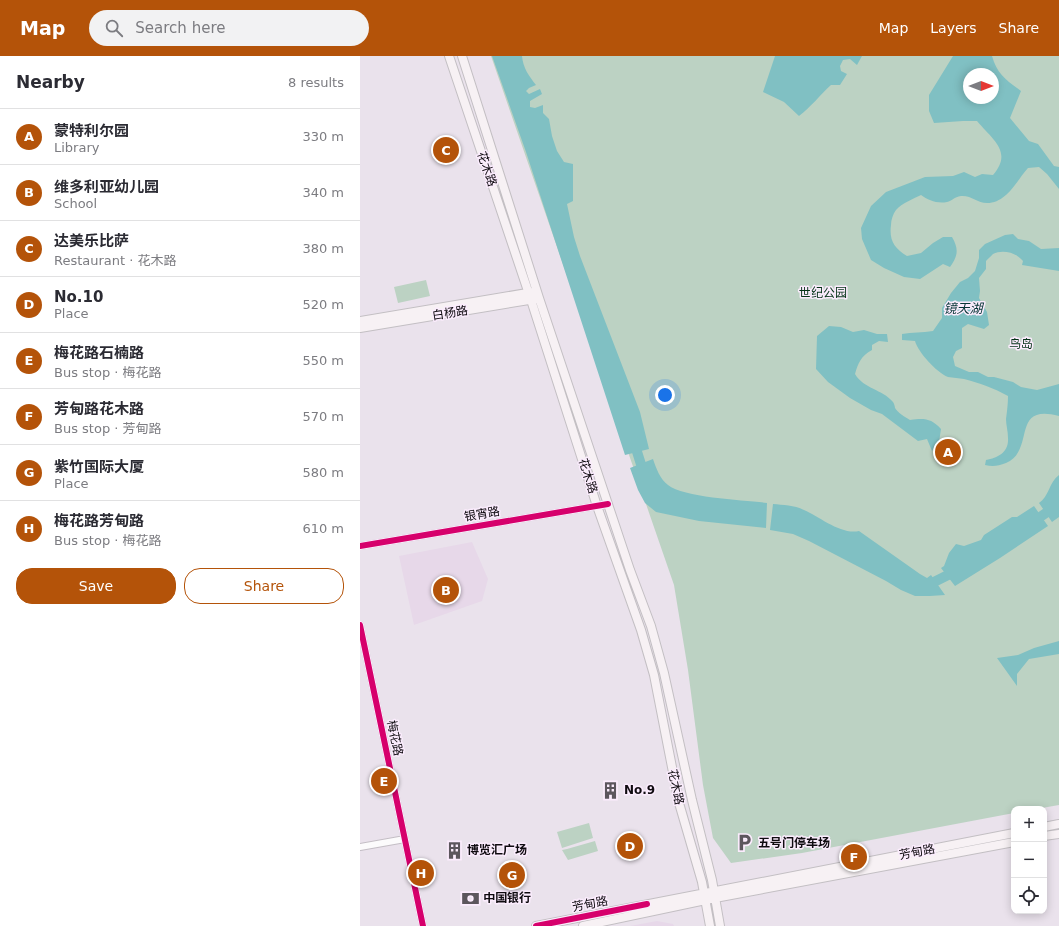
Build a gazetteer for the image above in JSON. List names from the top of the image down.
{
  "streets": {
    "main road": ["花木路", "白杨路", "芳甸路"],
    "street": ["银宵路", "梅花路"]
  },
  "crossings": [
    ["花木路", "白杨路"],
    ["花木路", "银宵路"],
    ["花木路", "芳甸路"]
  ],
  "water": ["镜天湖"],
  "parks": ["世纪公园", "鸟岛"],
  "places": {
    "building": ["No.9", "博览汇广场"],
    "parking": ["五号门停车场"],
    "bank": ["中国银行"]
  },
  "north": "right",
  "page": {
    "header": "Map",
    "search": "Search here",
    "nav": ["Map", "Layers", "Share"],
    "heading": ["Nearby", "8 results"],
    "list": [
      {
        "mark": "A",
        "name": "蒙特利尔园",
        "note": "Library",
        "value": "330 m"
      },
      {
        "mark": "B",
        "name": "维多利亚幼儿园",
        "note": "School",
        "value": "340 m"
      },
      {
        "mark": "C",
        "name": "达美乐比萨",
        "note": "Restaurant · 花木路",
        "value": "380 m"
      },
      {
        "mark": "D",
        "name": "No.10",
        "note": "Place",
        "value": "520 m"
      },
      {
        "mark": "E",
        "name": "梅花路石楠路",
        "note": "Bus stop · 梅花路",
        "value": "550 m"
      },
      {
        "mark": "F",
        "name": "芳甸路花木路",
        "note": "Bus stop · 芳甸路",
        "value": "570 m"
      },
      {
        "mark": "G",
        "name": "紫竹国际大厦",
        "note": "Place",
        "value": "580 m"
      },
      {
        "mark": "H",
        "name": "梅花路芳甸路",
        "note": "Bus stop · 梅花路",
        "value": "610 m"
      }
    ],
    "pins": [
      "C",
      "A",
      "B",
      "E",
      "D",
      "F",
      "H",
      "G"
    ],
    "buttons": ["Save", "Share"],
    "map_buttons": ["+", "−"]
  }
}
